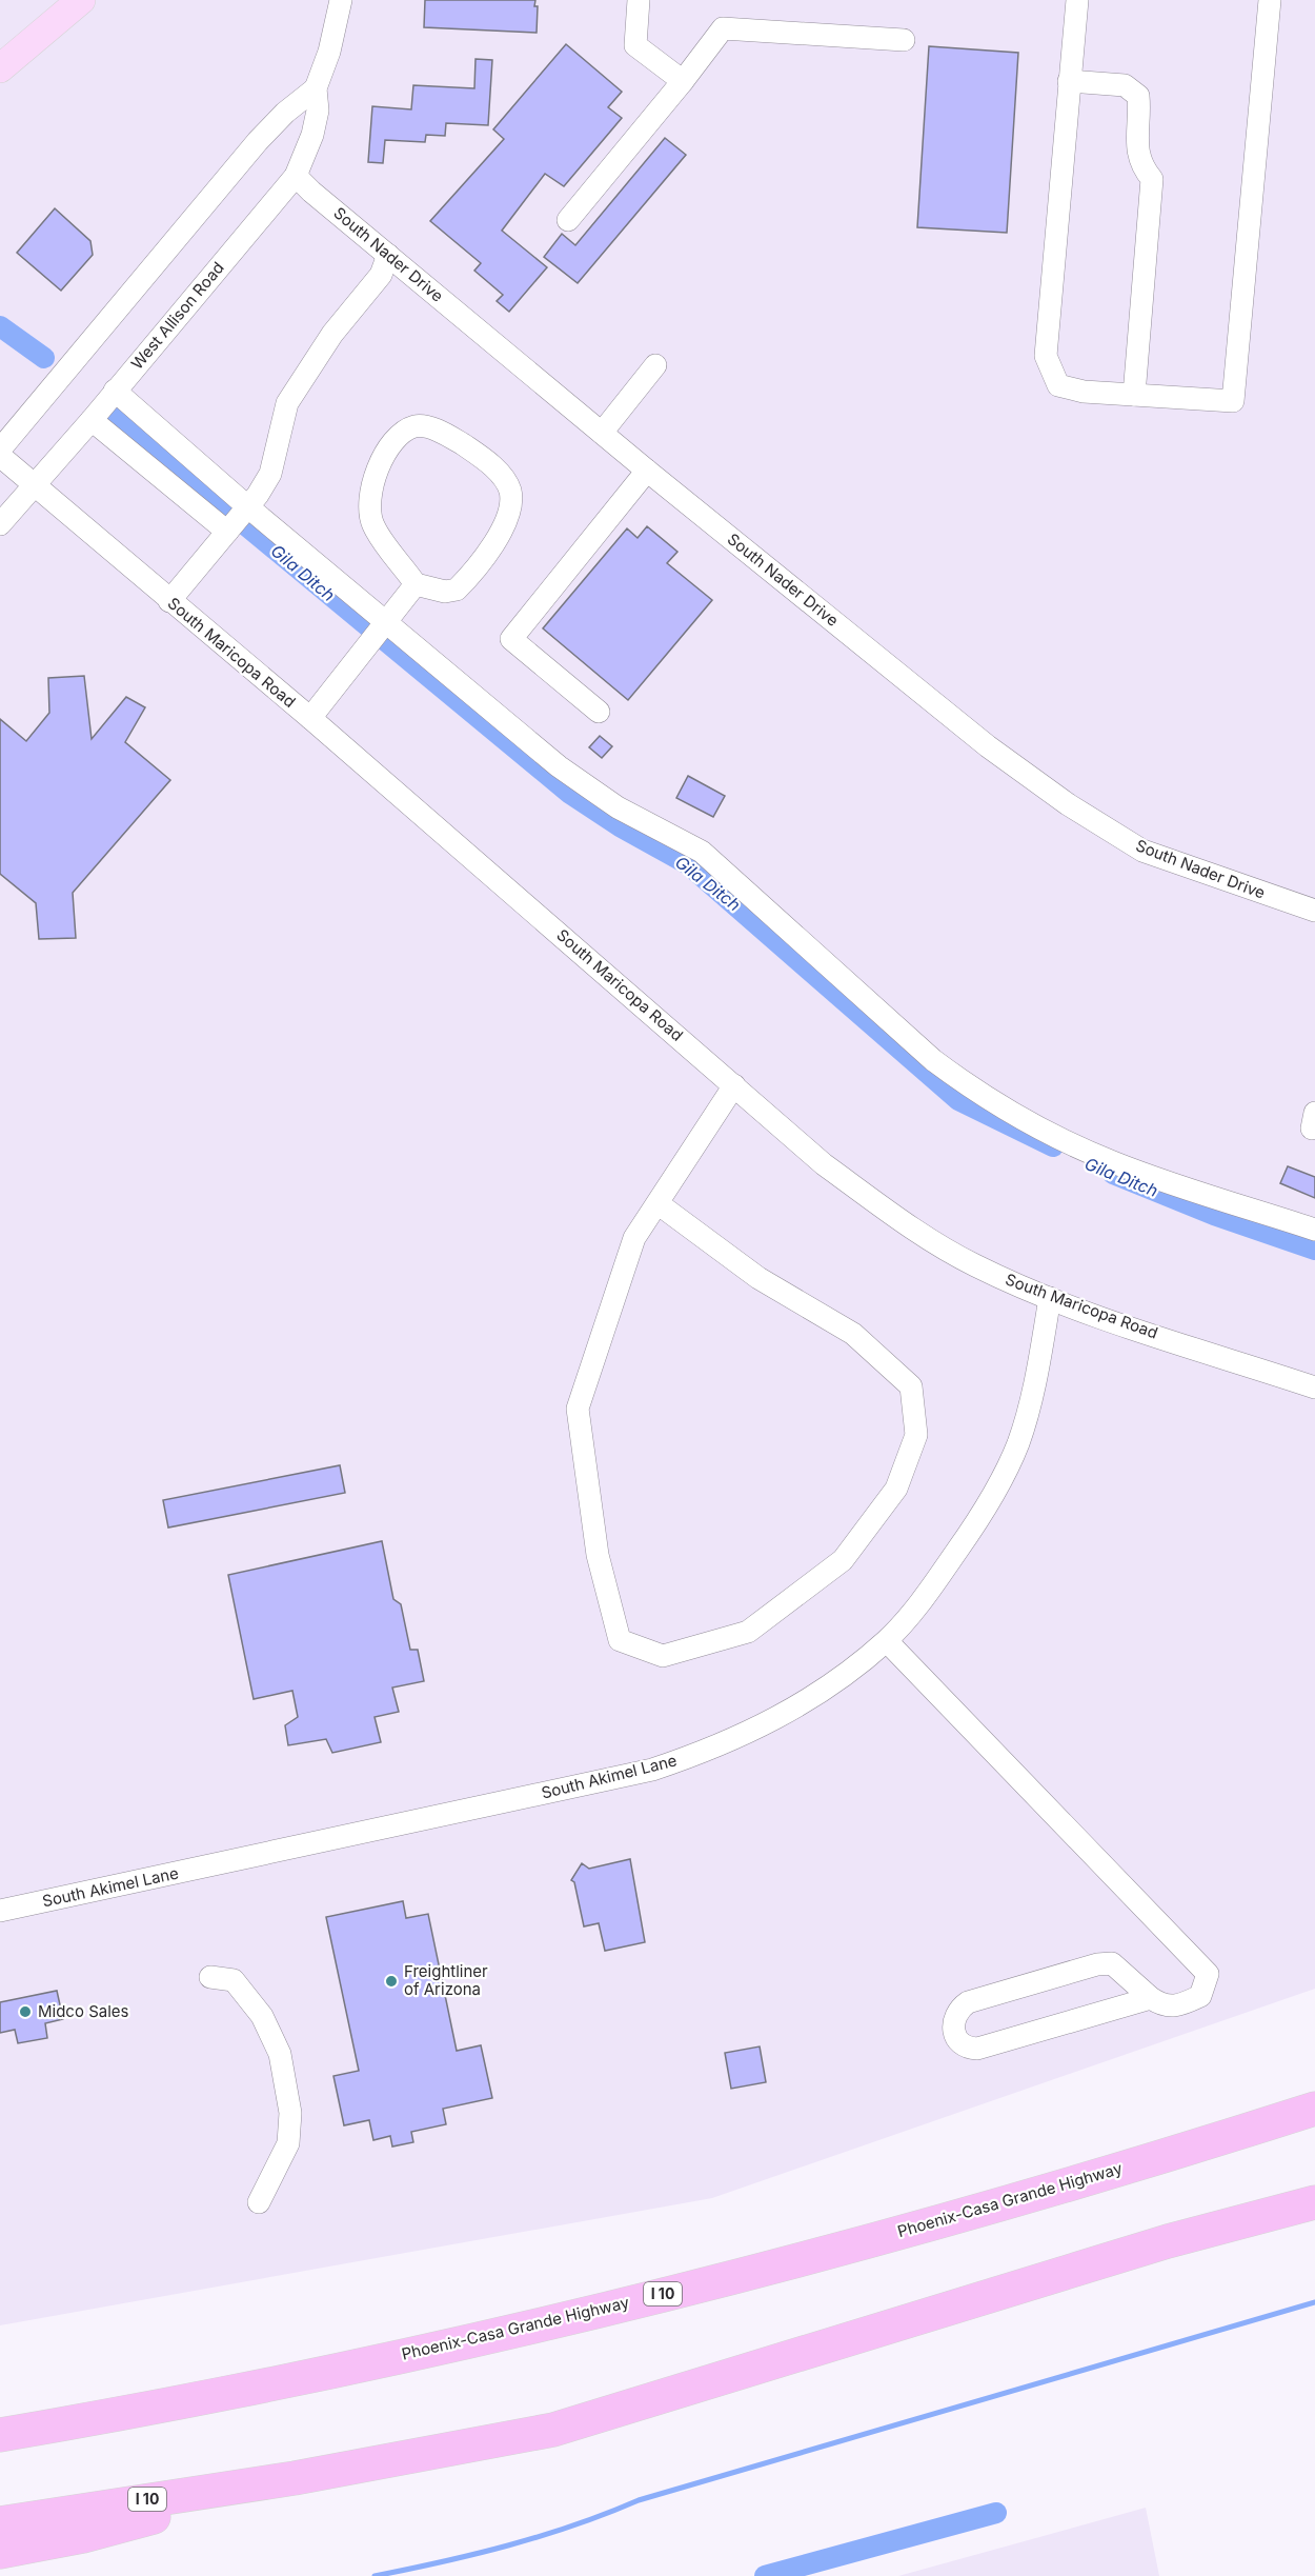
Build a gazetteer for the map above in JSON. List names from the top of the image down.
{
  "streets": {
    "highway": ["Phoenix-Casa Grande Highway", "I 10"],
    "street": [
      "South Nader Drive",
      "West Allison Road",
      "South Maricopa Road",
      "South Akimel Lane"
    ]
  },
  "crossings": [
    ["South Nader Drive", "West Allison Road"],
    ["West Allison Road", "South Maricopa Road"],
    ["South Maricopa Road", "South Akimel Lane"]
  ],
  "water": ["Gila Ditch"],
  "places": ["Freightliner of Arizona", "Midco Sales"]
}
